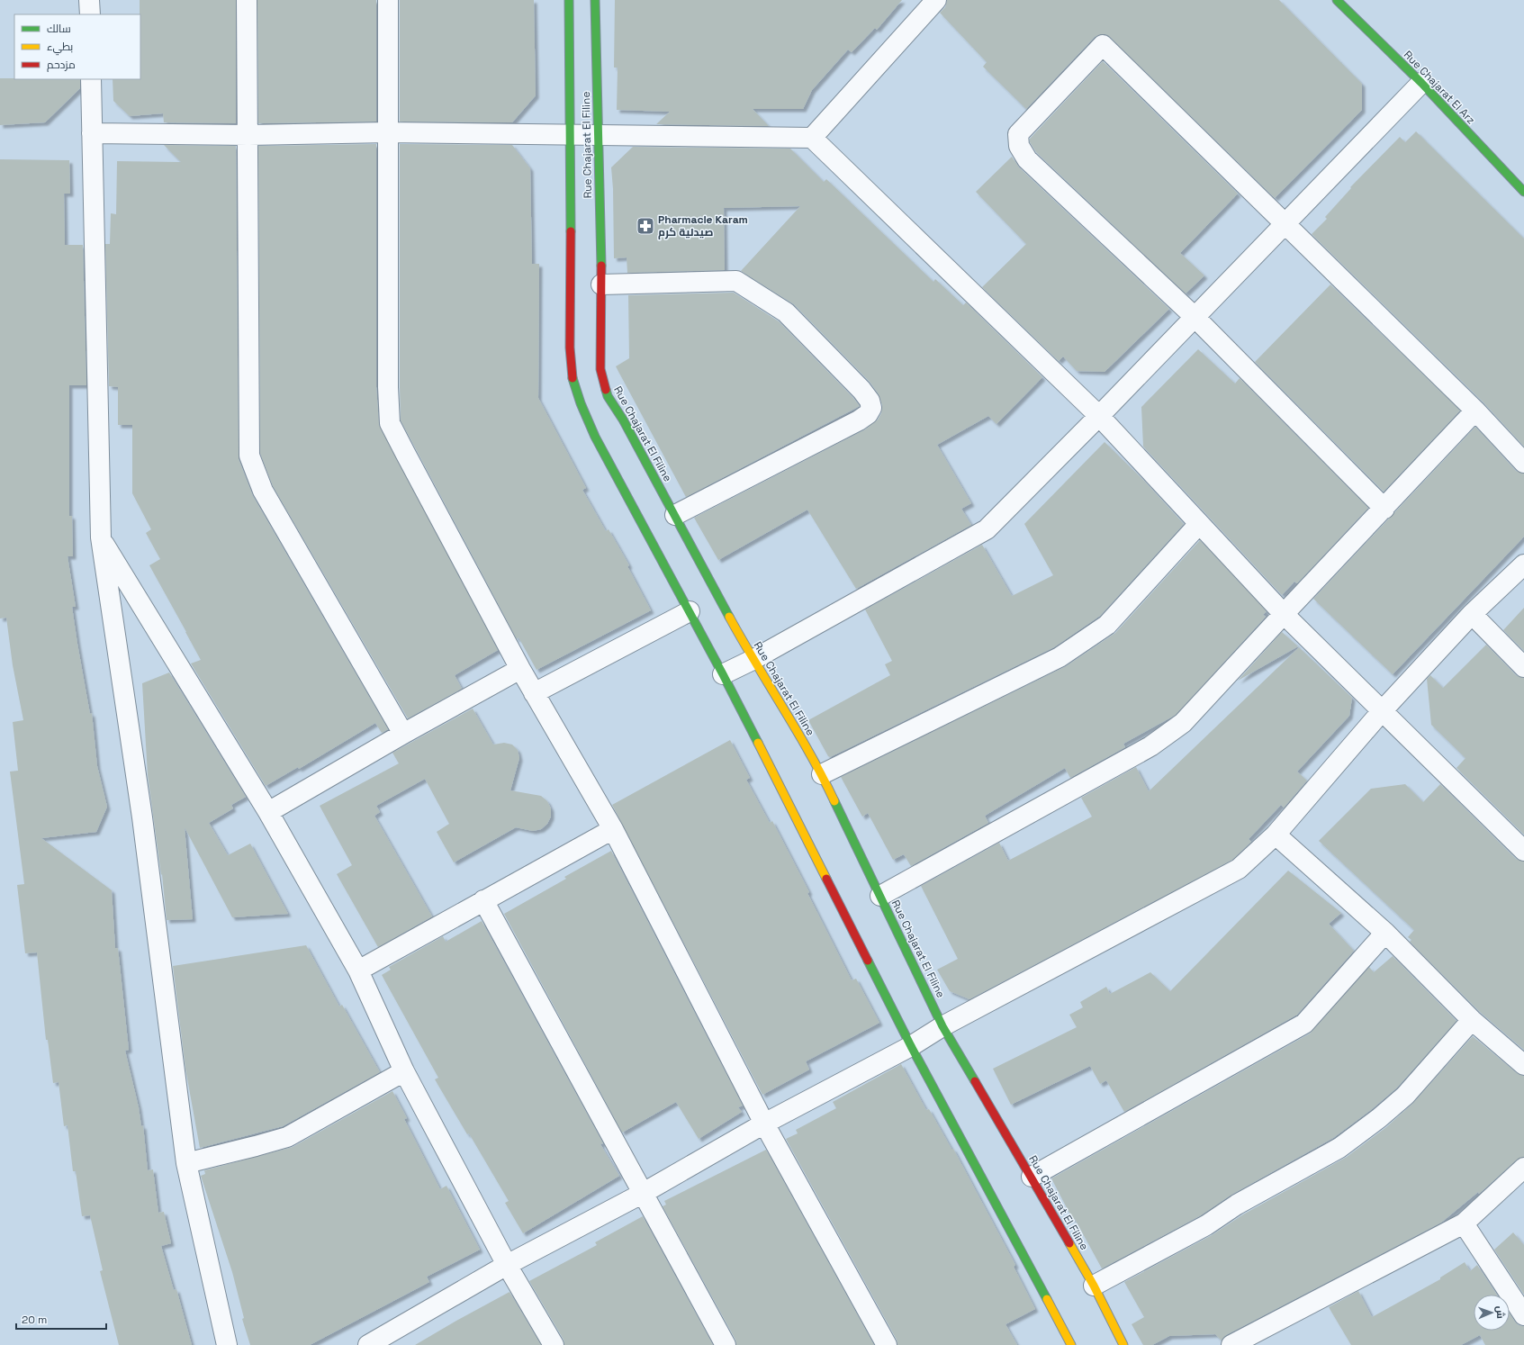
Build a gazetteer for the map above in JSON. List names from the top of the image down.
{
  "streets": {
    "street": ["Rue Chajarat El Arz", "Rue Chajarat El Filine"]
  },
  "places": {
    "pharmacy": ["Pharmacie Karam صيدلية كرم"]
  },
  "legend": ["سالك", "بطيء", "مزدحم"],
  "scale_bar": "20 m",
  "north": "right"
}
